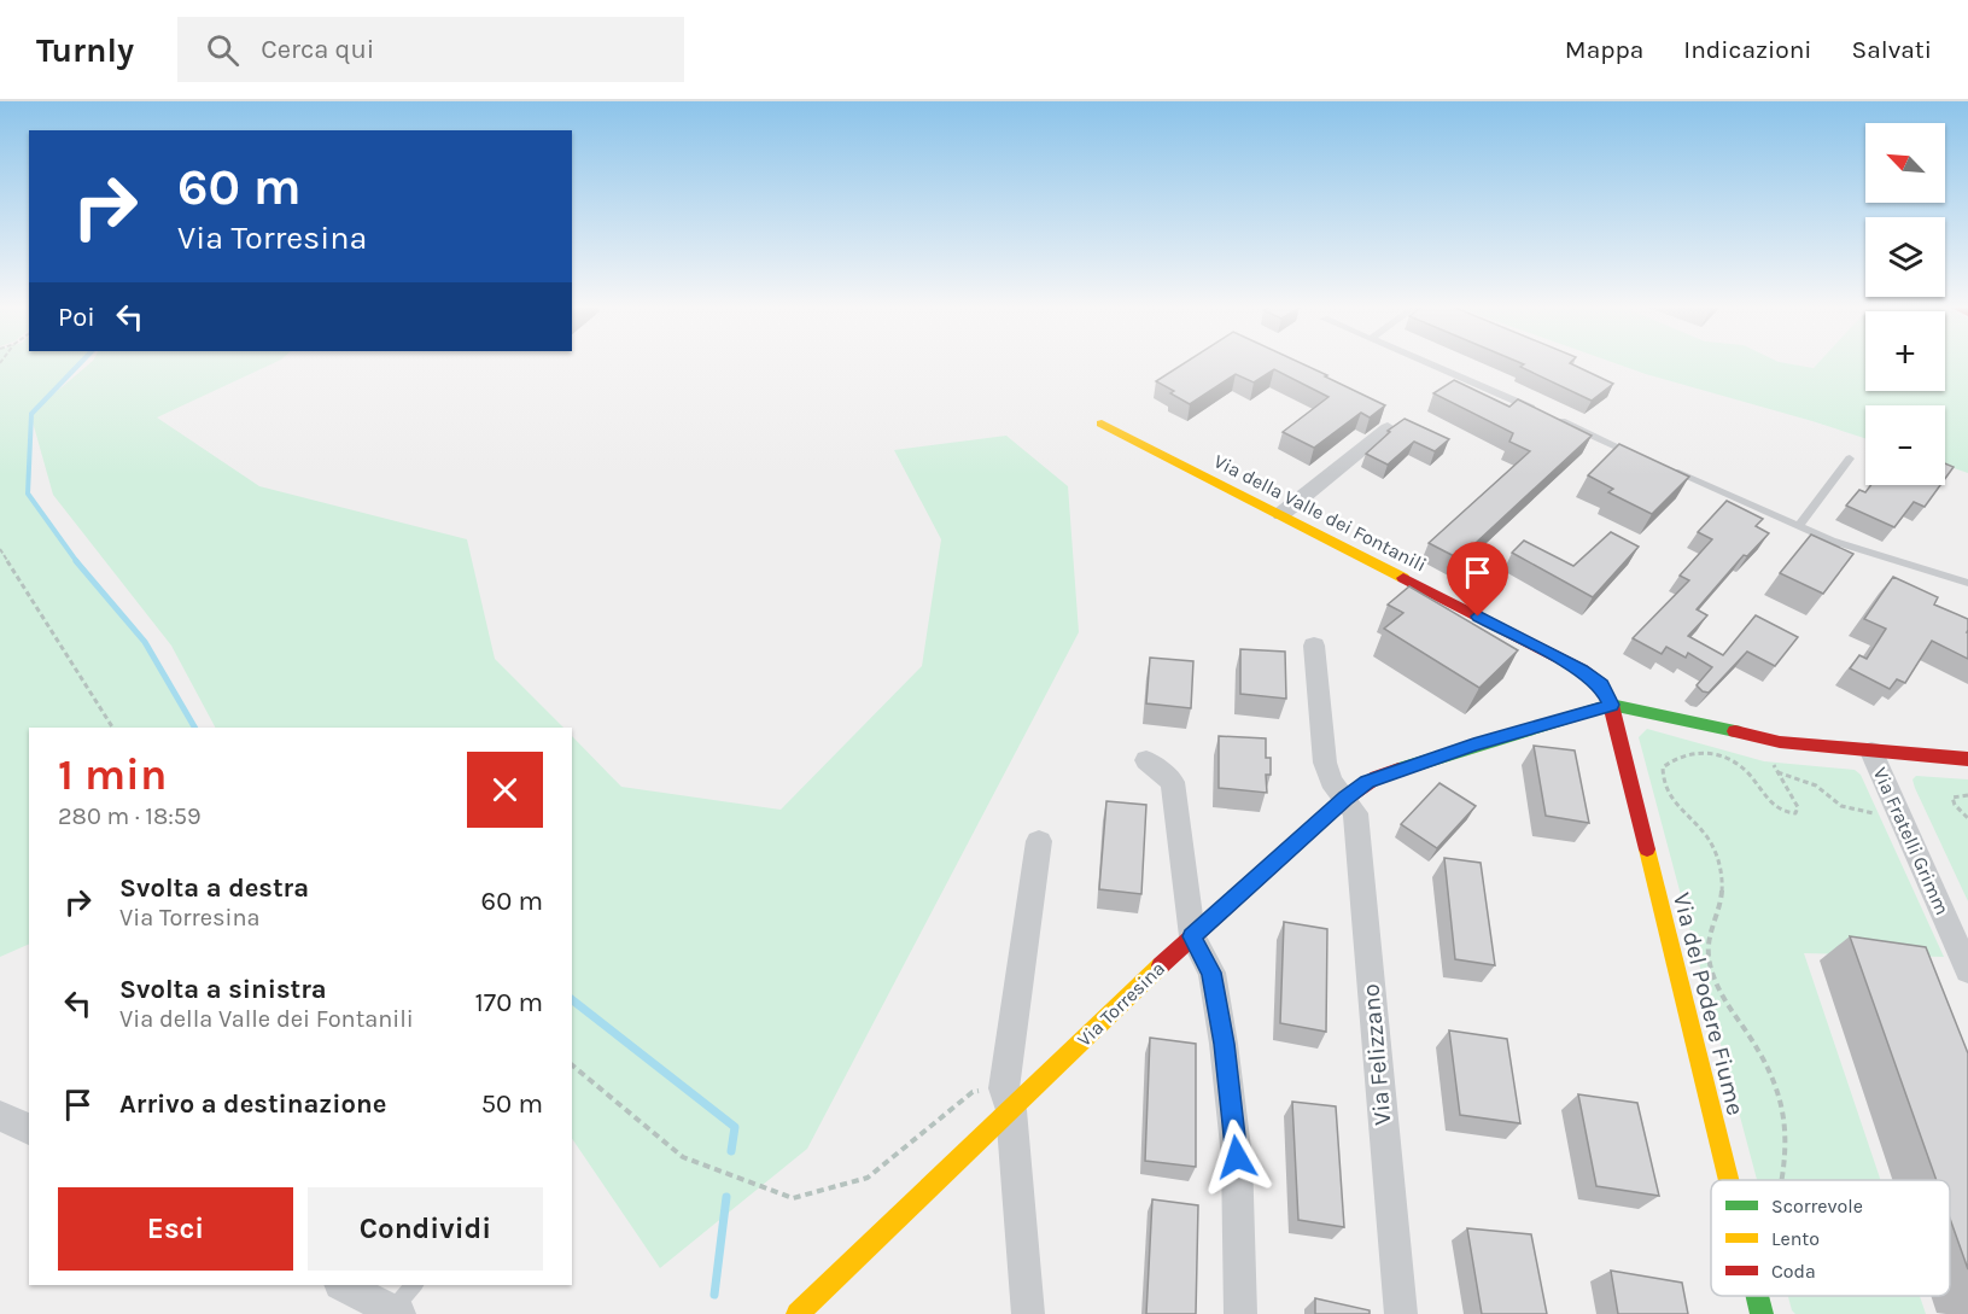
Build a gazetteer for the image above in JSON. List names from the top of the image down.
{
  "streets": {
    "street": [
      "Via della Valle dei Fontanili",
      "Via Fratelli Grimm",
      "Via Torresina",
      "Via del Podere Fiume",
      "Via Felizzano"
    ]
  },
  "crossings": [
    ["Via della Valle dei Fontanili", "Via Torresina"],
    ["Via della Valle dei Fontanili", "Via del Podere Fiume"],
    ["Via Torresina", "Via del Podere Fiume"],
    ["Via Torresina", "Via Felizzano"]
  ],
  "legend": ["Scorrevole", "Lento", "Coda"],
  "north": "top left",
  "page": {
    "header": "Turnly",
    "search": "Cerca qui",
    "nav": ["Mappa", "Indicazioni", "Salvati"],
    "map_buttons": ["+", "−"],
    "turn": ["60 m", "Via Torresina"],
    "then": "Poi",
    "heading": ["1 min", "280 m · 18:59"],
    "list": [
      {
        "name": "Svolta a destra",
        "note": "Via Torresina",
        "value": "60 m"
      },
      {
        "name": "Svolta a sinistra",
        "note": "Via della Valle dei Fontanili",
        "value": "170 m"
      },
      {
        "name": "Arrivo a destinazione",
        "value": "50 m"
      }
    ],
    "buttons": ["Esci", "Condividi"]
  }
}
